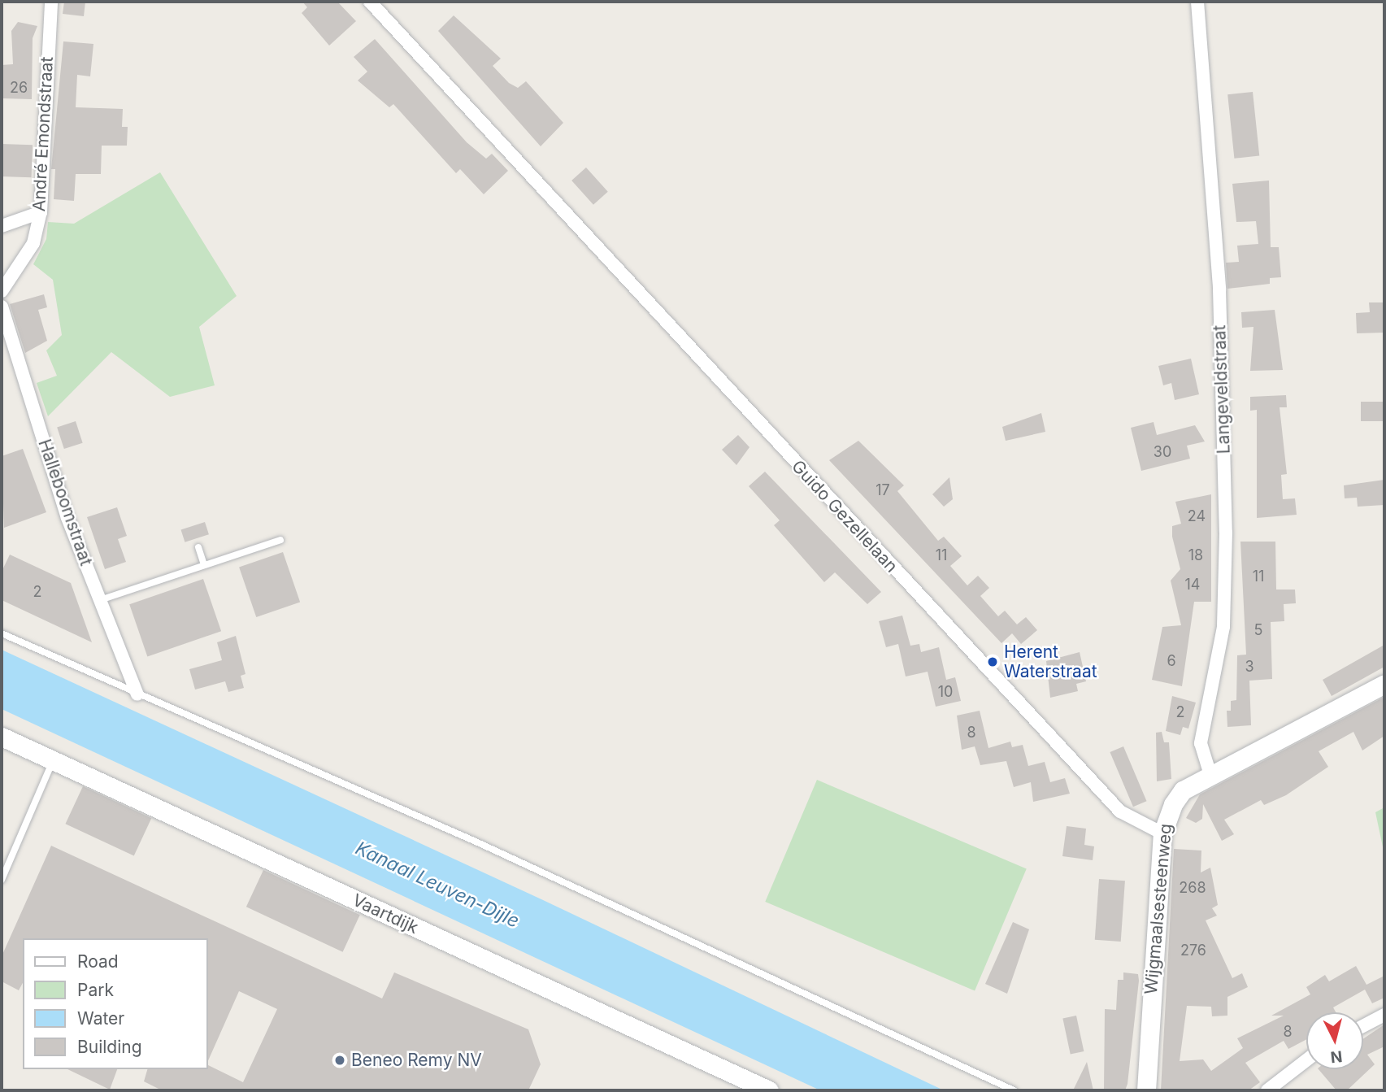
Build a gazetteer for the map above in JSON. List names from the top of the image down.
{
  "streets": {
    "street": [
      "André Emondstraat",
      "Langeveldstraat",
      "Halleboomstraat",
      "Guido Gezellelaan",
      "Wijgmaalsesteenweg",
      "Vaartdijk"
    ]
  },
  "crossings": [
    ["Langeveldstraat", "Wijgmaalsesteenweg"],
    ["Guido Gezellelaan", "Wijgmaalsesteenweg"]
  ],
  "water": ["Kanaal Leuven-Dijle"],
  "places": ["Herent Waterstraat", "Beneo Remy NV"],
  "house_numbers": [
    "26",
    "30",
    "17",
    "24",
    "11",
    "18",
    "11",
    "14",
    "2",
    "5",
    "6",
    "3",
    "10",
    "2",
    "8",
    "268",
    "276",
    "8"
  ],
  "legend": [
    "Road",
    "Park",
    "Water",
    "Building"
  ],
  "north": "bottom"
}
